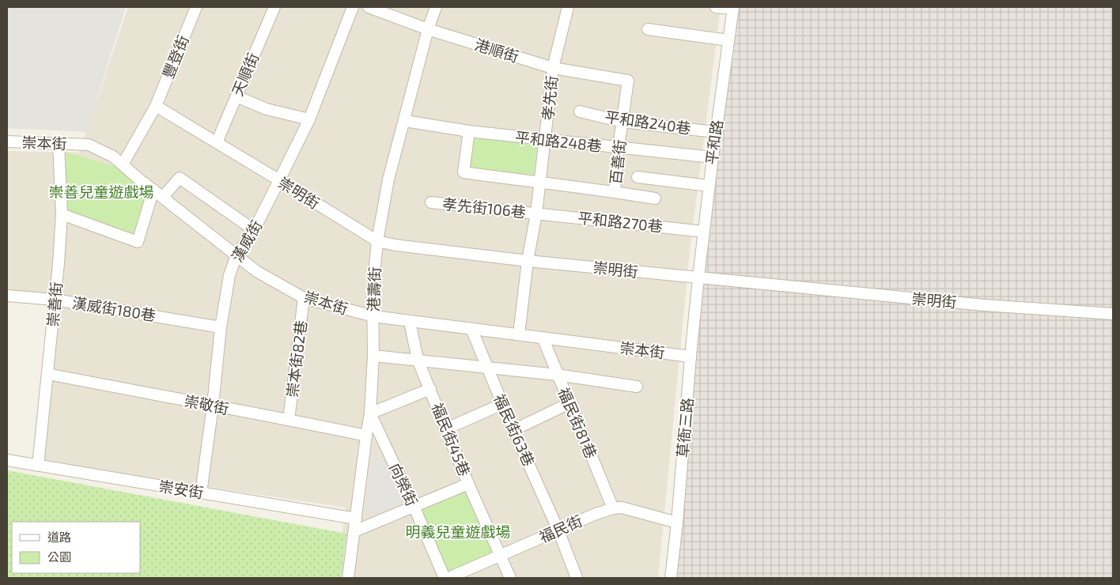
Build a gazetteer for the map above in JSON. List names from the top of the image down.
{
  "streets": {
    "street": [
      "港順街",
      "豐登街",
      "天順街",
      "孝先街",
      "平和路240巷",
      "平和路248巷",
      "平和路",
      "崇本街",
      "百善街",
      "崇明街",
      "孝先街106巷",
      "平和路270巷",
      "漢威街",
      "港壽街",
      "崇善街",
      "漢威街180巷",
      "崇本街82巷",
      "崇敬街",
      "福民街81巷",
      "草衙三路",
      "福民街63巷",
      "福民街45巷",
      "向榮街",
      "崇安街",
      "福民街"
    ]
  },
  "crossings": [
    ["港順街", "孝先街"],
    ["港順街", "百善街"],
    ["港順街", "港壽街"],
    ["豐登街", "崇本街"],
    ["豐登街", "崇明街"],
    ["天順街", "崇明街"],
    ["孝先街", "平和路248巷"],
    ["孝先街", "崇本街"],
    ["孝先街", "百善街"],
    ["孝先街", "崇明街"],
    ["孝先街", "孝先街106巷"],
    ["孝先街", "平和路270巷"],
    ["平和路240巷", "平和路"],
    ["平和路240巷", "百善街"],
    ["平和路248巷", "平和路"],
    ["平和路248巷", "百善街"],
    ["平和路248巷", "港壽街"],
    ["平和路", "崇明街"],
    ["平和路", "平和路270巷"],
    ["平和路", "草衙三路"],
    ["崇本街", "漢威街"],
    ["崇本街", "港壽街"],
    ["崇本街", "崇善街"],
    ["崇本街", "崇本街82巷"],
    ["崇本街", "福民街81巷"],
    ["崇本街", "草衙三路"],
    ["崇本街", "福民街63巷"],
    ["崇本街", "福民街45巷"],
    ["崇明街", "漢威街"],
    ["崇明街", "港壽街"],
    ["崇明街", "草衙三路"],
    ["孝先街106巷", "平和路270巷"],
    ["漢威街", "漢威街180巷"],
    ["漢威街", "崇敬街"],
    ["漢威街", "崇安街"],
    ["港壽街", "崇敬街"],
    ["港壽街", "向榮街"],
    ["港壽街", "崇安街"],
    ["崇善街", "漢威街180巷"],
    ["崇善街", "崇敬街"],
    ["崇善街", "崇安街"],
    ["崇本街82巷", "崇敬街"],
    ["福民街81巷", "福民街"],
    ["草衙三路", "福民街"],
    ["福民街63巷", "福民街"],
    ["福民街45巷", "福民街"]
  ],
  "parks": ["崇善兒童遊戲場", "明義兒童遊戲場"],
  "legend": ["道路", "公園"]
}
